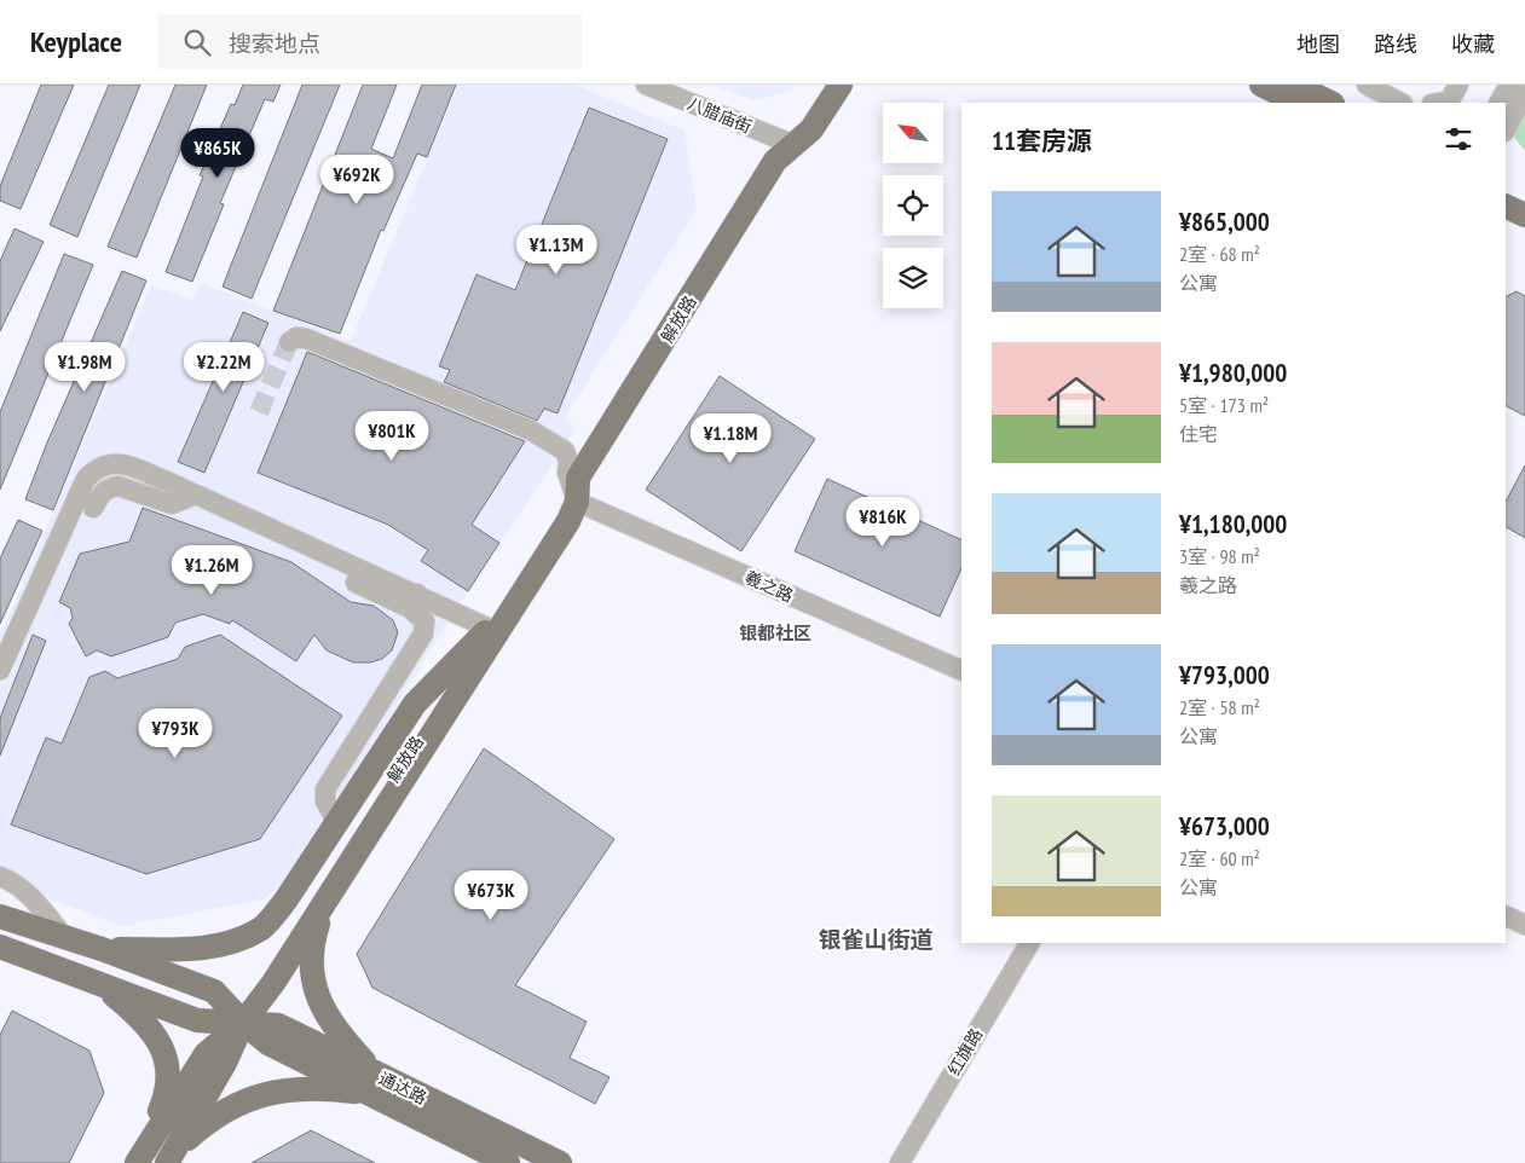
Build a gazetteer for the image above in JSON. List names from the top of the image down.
{
  "streets": {
    "main road": ["解放路", "通达路"],
    "street": ["八腊庙街", "羲之路", "红旗路"]
  },
  "crossings": [
    ["八腊庙街", "解放路"],
    ["解放路", "羲之路"],
    ["解放路", "通达路"]
  ],
  "districts": ["银都社区", "银雀山街道"],
  "north": "top left",
  "page": {
    "header": "Keyplace",
    "search": "搜索地点",
    "nav": ["地图", "路线", "收藏"],
    "heading": "11套房源",
    "price": [
      "¥865K",
      "¥692K",
      "¥1.13M",
      "¥1.98M",
      "¥2.22M",
      "¥801K",
      "¥1.18M",
      "¥816K",
      "¥1.26M",
      "¥793K",
      "¥673K"
    ],
    "list": [
      {
        "name": "¥865,000",
        "note": "2室 · 68 m² · 公寓"
      },
      {
        "name": "¥1,980,000",
        "note": "5室 · 173 m² · 住宅"
      },
      {
        "name": "¥1,180,000",
        "note": "3室 · 98 m² · 羲之路"
      },
      {
        "name": "¥793,000",
        "note": "2室 · 58 m² · 公寓"
      },
      {
        "name": "¥673,000",
        "note": "2室 · 60 m² · 公寓"
      }
    ]
  }
}
